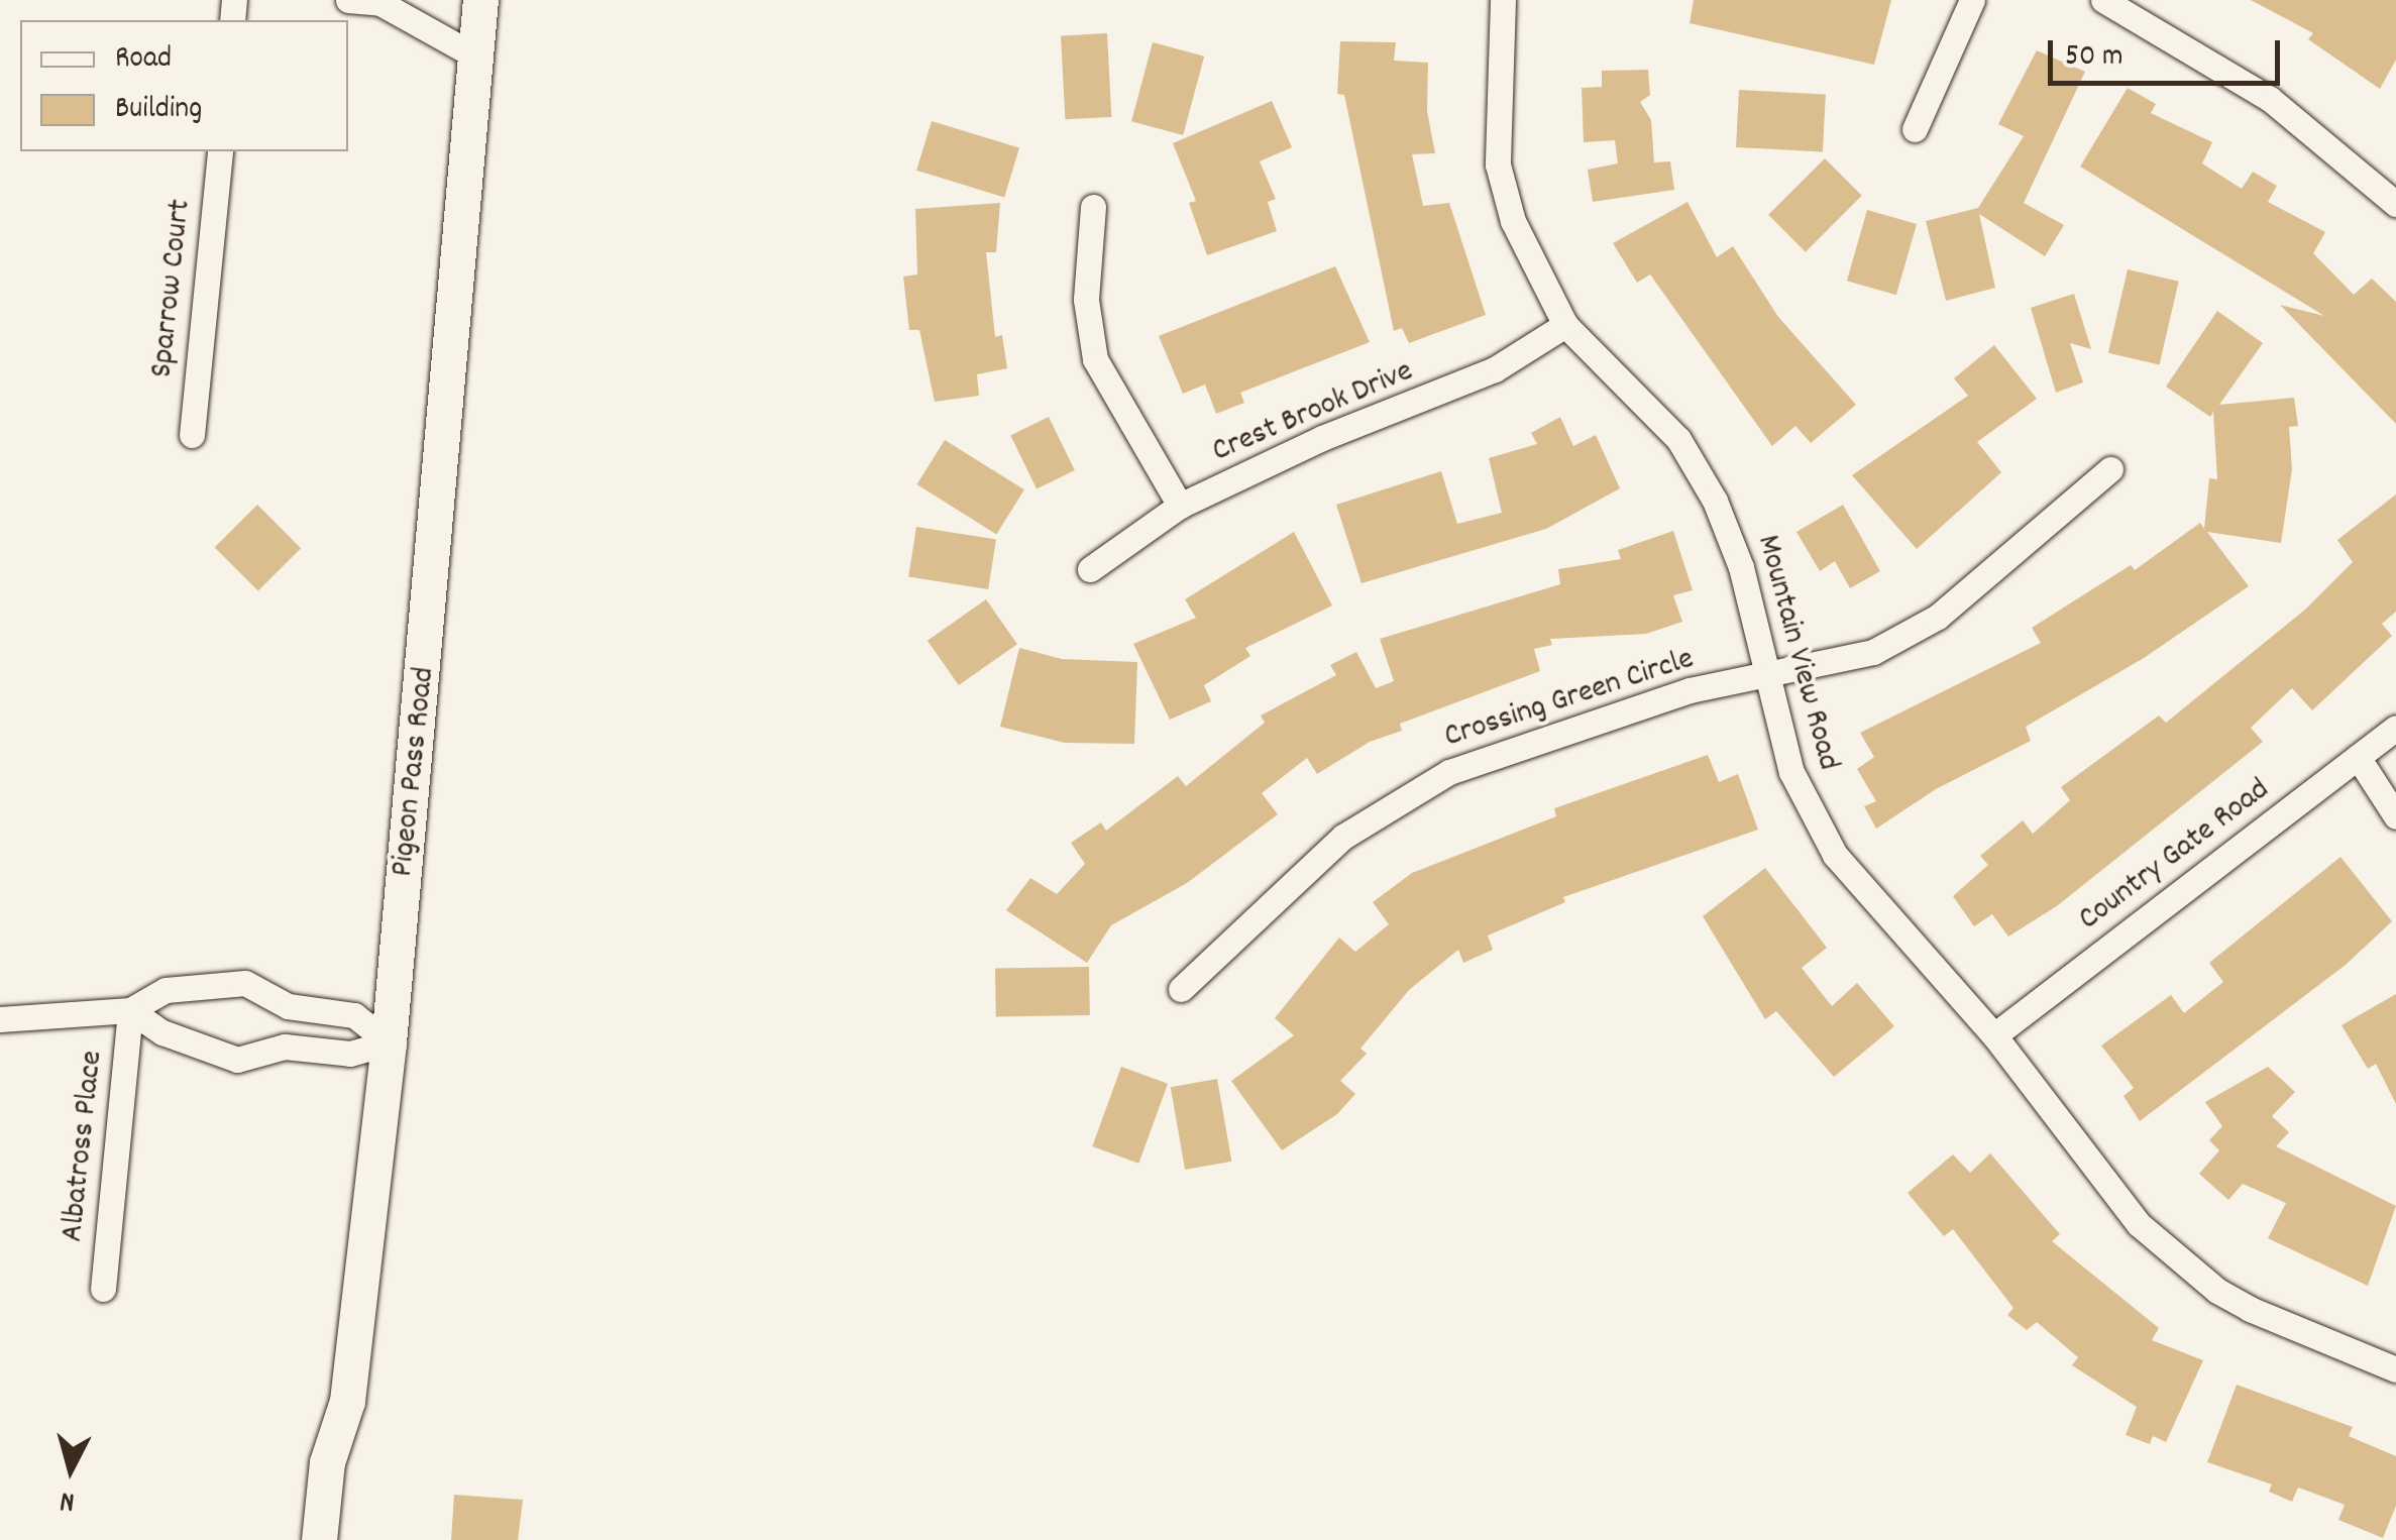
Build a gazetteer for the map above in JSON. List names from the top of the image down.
{
  "streets": {
    "main road": ["Pigeon Pass Road"],
    "street": [
      "Sparrow Court",
      "Crest Brook Drive",
      "Mountain View Road",
      "Crossing Green Circle",
      "Country Gate Road",
      "Albatross Place"
    ]
  },
  "crossings": [
    ["Crest Brook Drive", "Mountain View Road"],
    ["Mountain View Road", "Crossing Green Circle"],
    ["Mountain View Road", "Country Gate Road"]
  ],
  "legend": ["Road", "Building"],
  "scale_bar": "50 m",
  "north": "bottom"
}
